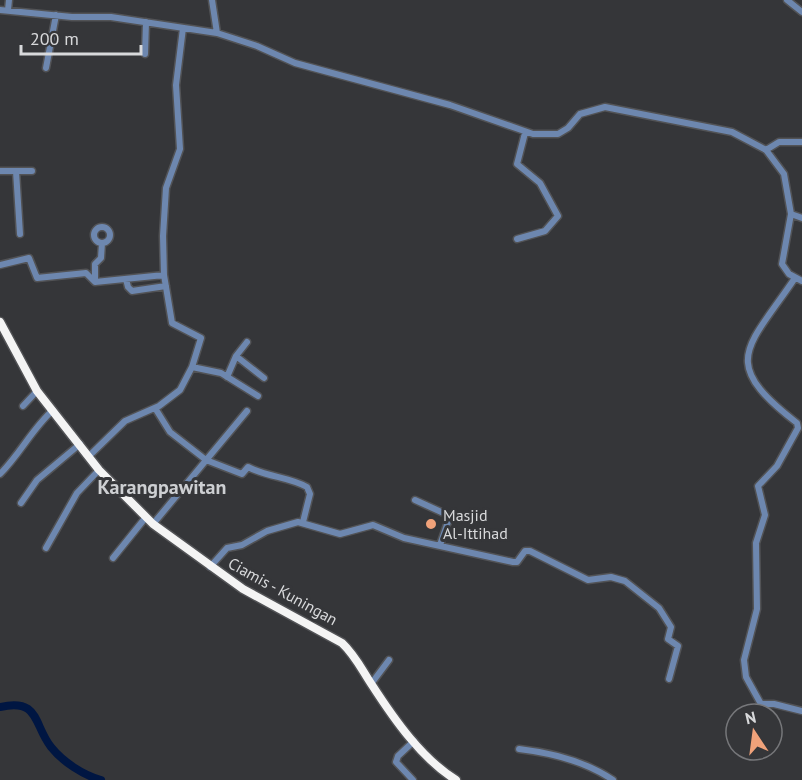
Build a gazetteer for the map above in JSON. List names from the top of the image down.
{
  "streets": {
    "highway": ["Ciamis - Kuningan"]
  },
  "districts": ["Karangpawitan"],
  "places": ["Masjid Al-Ittihad"],
  "scale_bar": "200 m",
  "north": "top"
}
